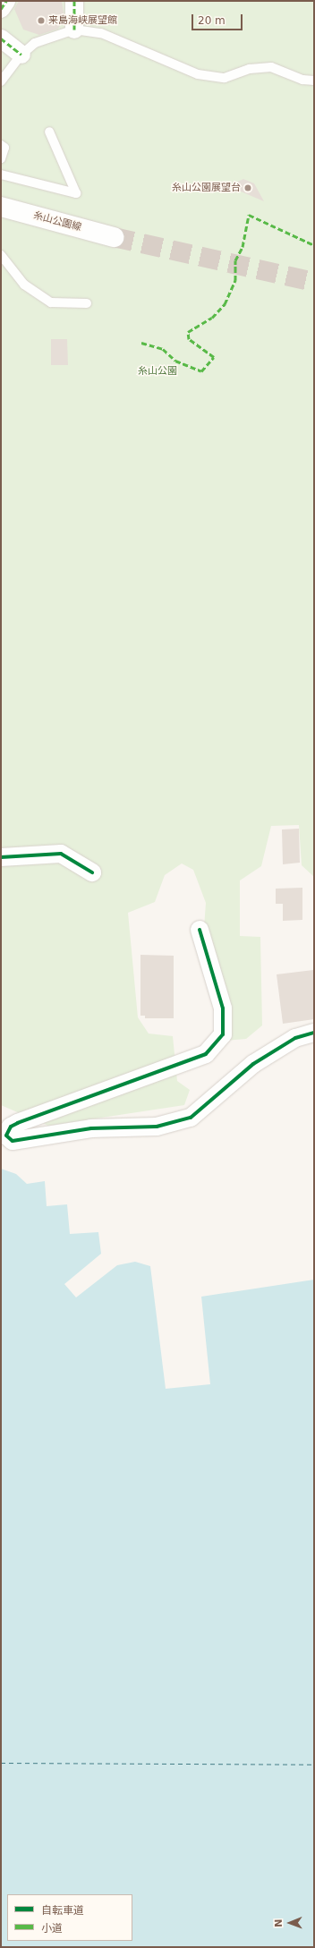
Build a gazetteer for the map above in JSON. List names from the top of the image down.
{
  "streets": {
    "main road": ["糸山公園線"]
  },
  "parks": ["糸山公園"],
  "places": ["来島海峡展望館", "糸山公園展望台"],
  "legend": ["自転車道", "小道"],
  "scale_bar": "20 m",
  "north": "left"
}
